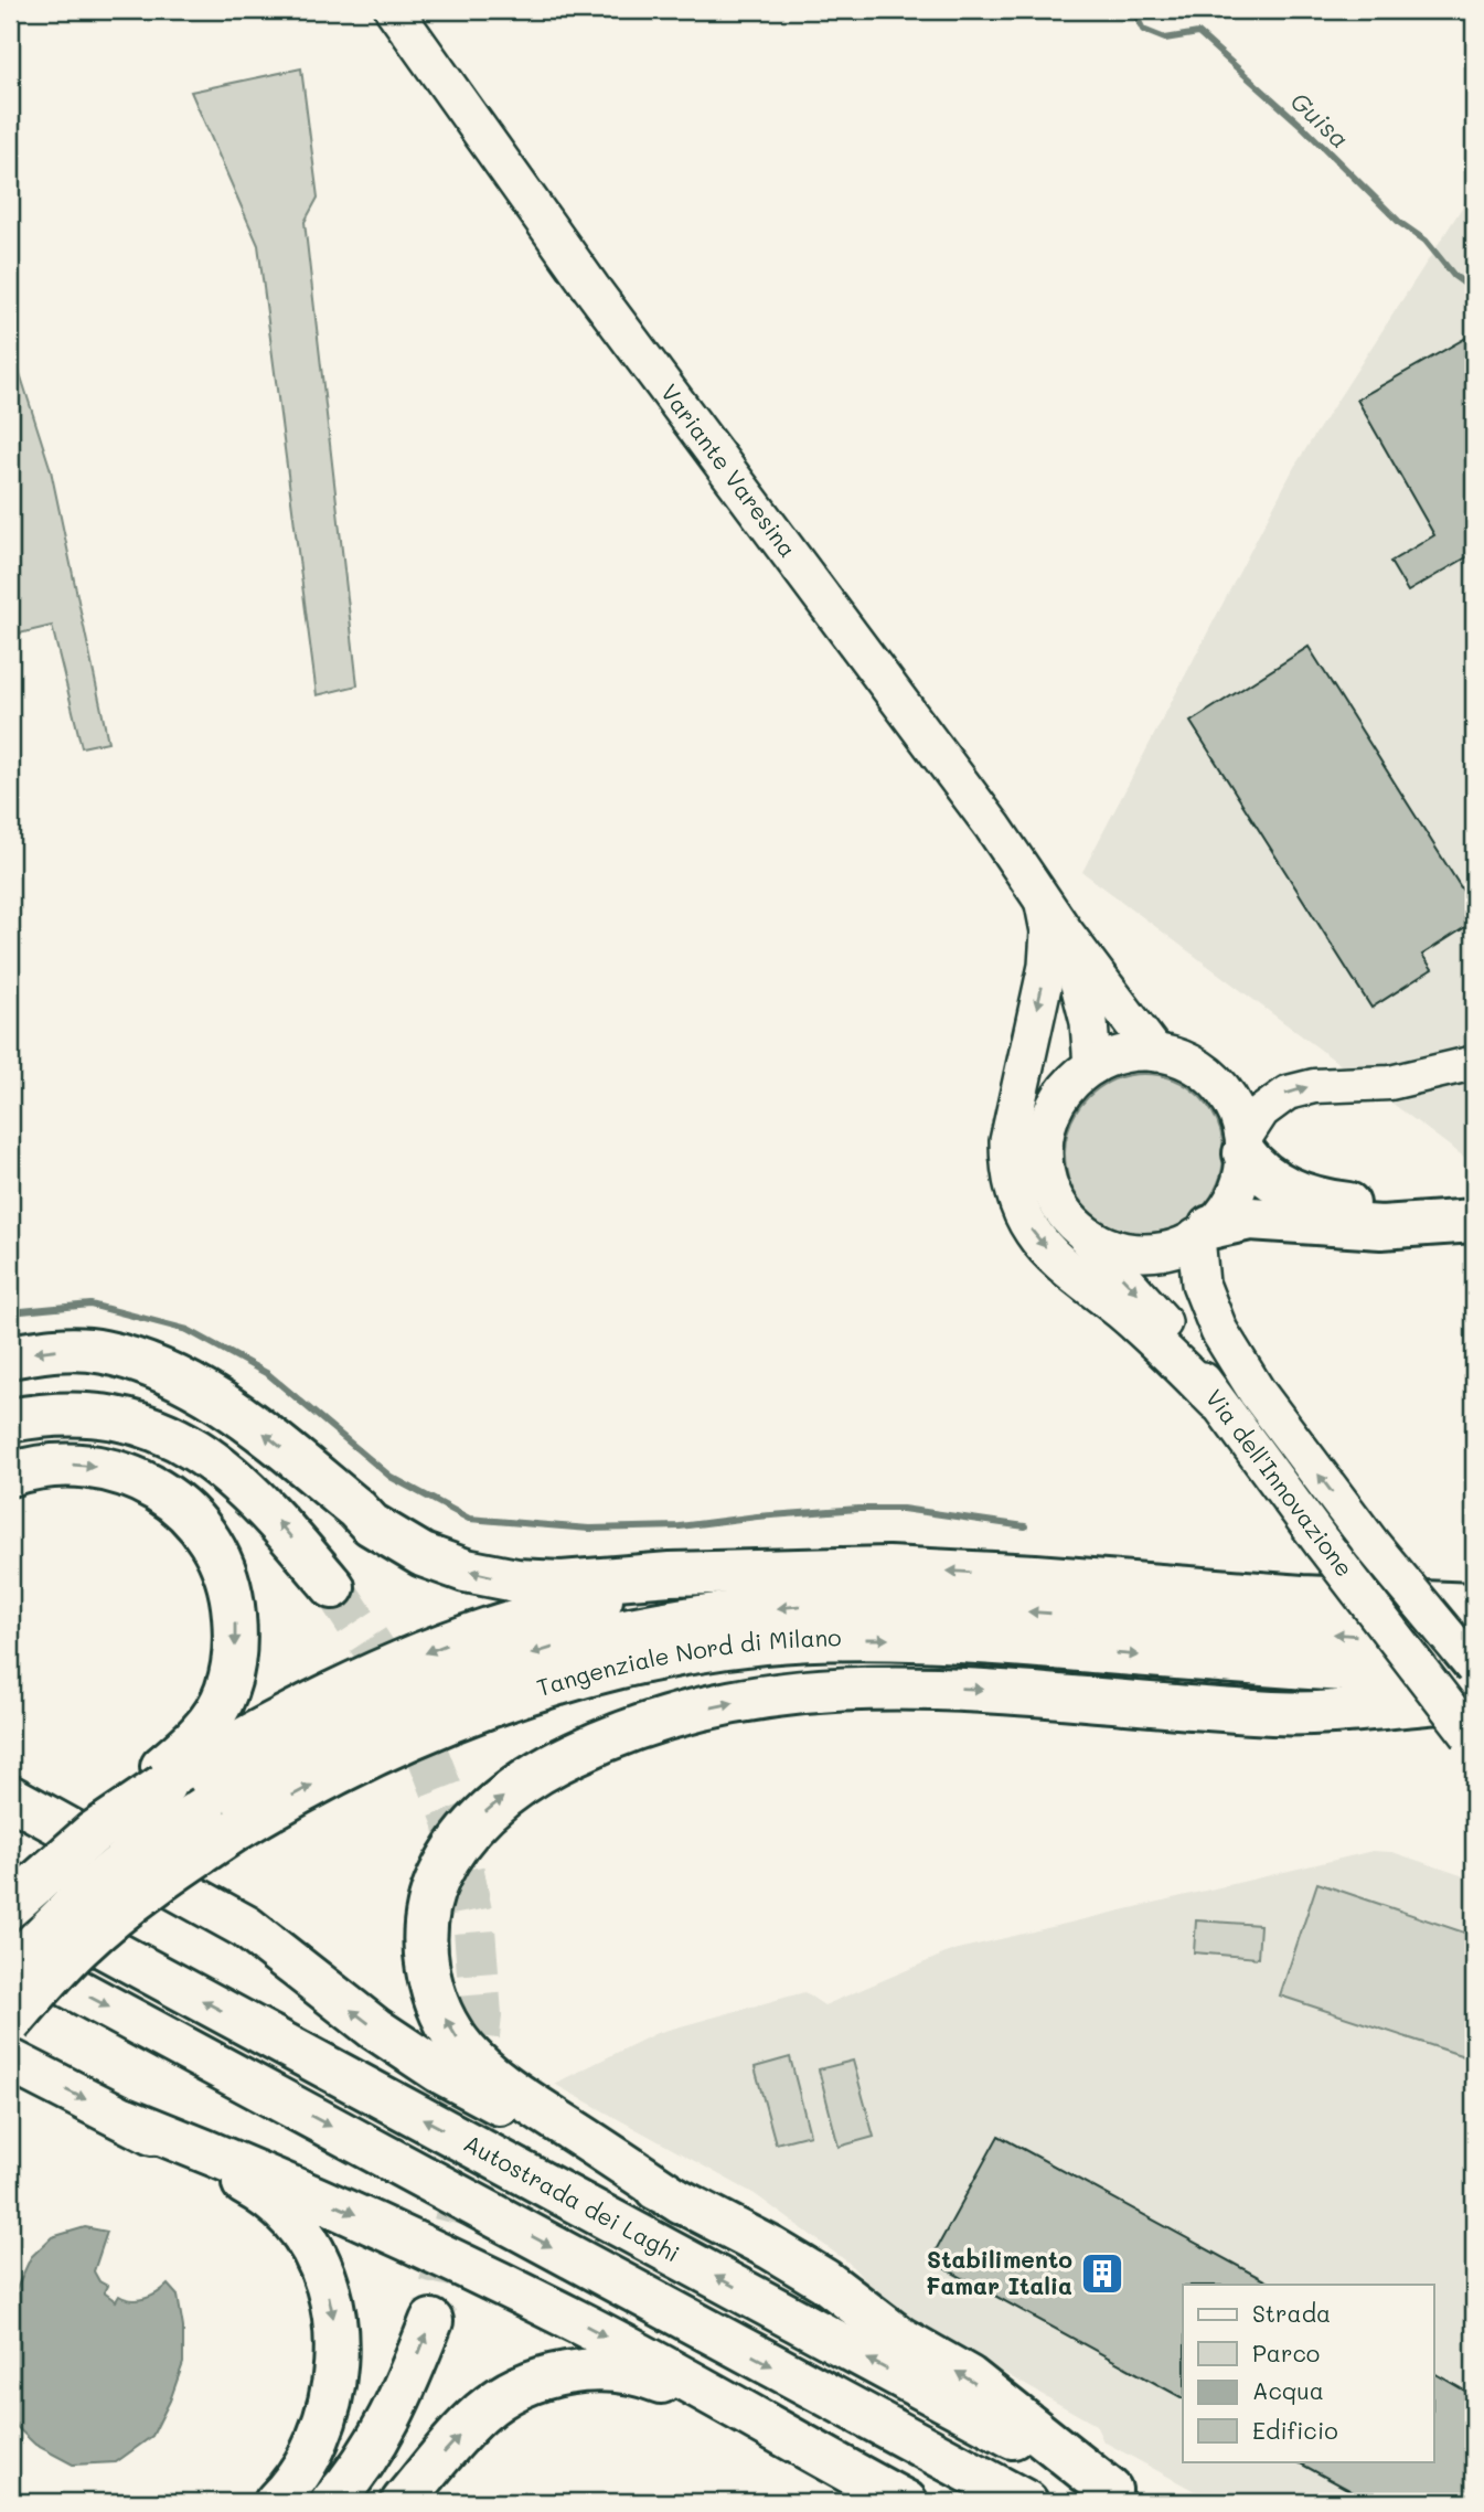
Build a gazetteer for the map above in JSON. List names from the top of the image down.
{
  "streets": {
    "highway": ["Tangenziale Nord di Milano", "Autostrada dei Laghi"],
    "main road": ["Variante Varesina", "Via dell'Innovazione"]
  },
  "crossings": [
    ["Variante Varesina", "Via dell'Innovazione"]
  ],
  "water": ["Guisa"],
  "places": {
    "building": ["Stabilimento Famar Italia"]
  },
  "legend": [
    "Strada",
    "Parco",
    "Acqua",
    "Edificio"
  ]
}
